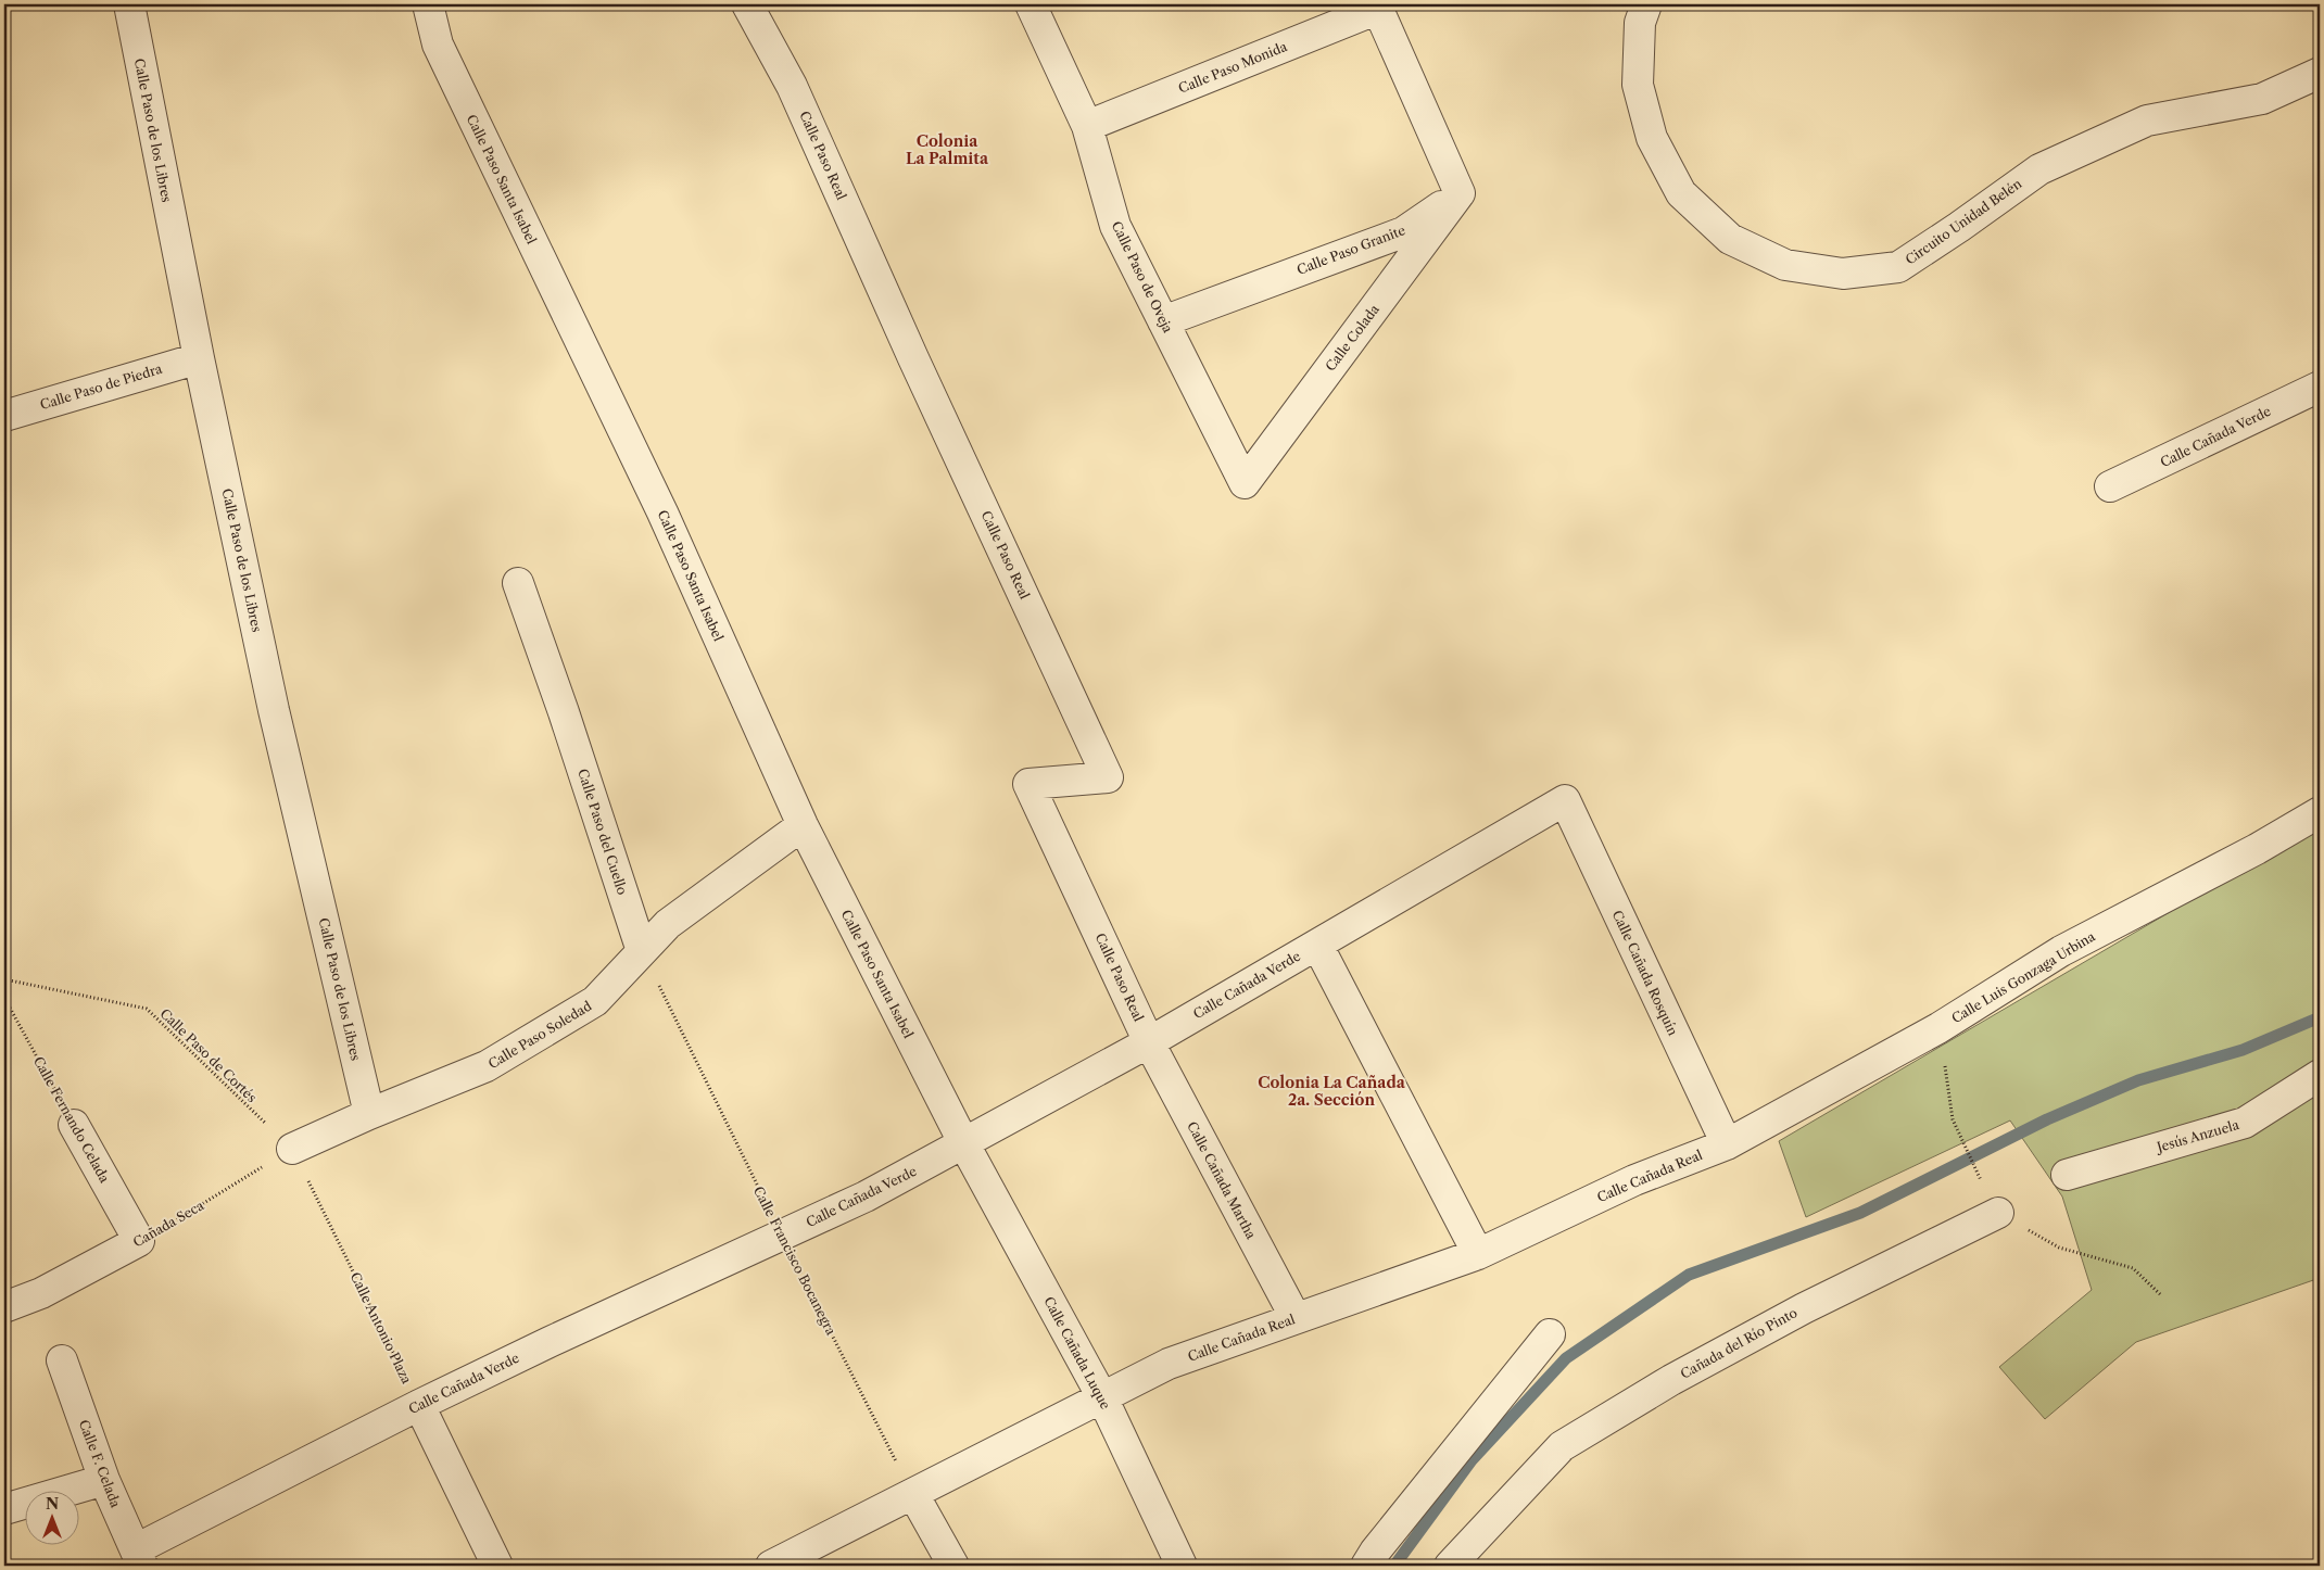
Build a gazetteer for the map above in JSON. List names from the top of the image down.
{
  "streets": {
    "street": [
      "Calle Paso Monida",
      "Calle Paso de los Libres",
      "Calle Paso Real",
      "Calle Paso Santa Isabel",
      "Circuito Unidad Belén",
      "Calle Paso Granite",
      "Calle Paso de Oveja",
      "Calle Colada",
      "Calle Paso de Piedra",
      "Calle Cañada Verde",
      "Calle Paso del Cuello",
      "Calle Cañada Rosquín",
      "Calle Luis Gonzaga Urbina",
      "Calle Paso Soledad",
      "Calle Fernando Celada",
      "Jesús Anzuela",
      "Calle Cañada Real",
      "Calle Cañada Martha",
      "Cañada Seca",
      "Cañada del Río Pinto",
      "Calle Cañada Luque",
      "Calle F. Celada"
    ],
    "path": ["Calle Paso de Cortés", "Calle Francisco Bocanegra", "Calle Antonio Plaza"]
  },
  "crossings": [
    ["Calle Paso Monida", "Calle Paso de Oveja"],
    ["Calle Paso de los Libres", "Calle Paso de Piedra"],
    ["Calle Paso de los Libres", "Calle Paso Soledad"],
    ["Calle Paso Real", "Calle Cañada Verde"],
    ["Calle Paso Real", "Calle Cañada Martha"],
    ["Calle Paso Santa Isabel", "Calle Cañada Verde"],
    ["Calle Paso Santa Isabel", "Calle Paso Soledad"],
    ["Calle Paso Santa Isabel", "Calle Cañada Luque"],
    ["Calle Paso Granite", "Calle Paso de Oveja"],
    ["Calle Paso Granite", "Calle Colada"],
    ["Calle Paso de Oveja", "Calle Colada"],
    ["Calle Cañada Verde", "Calle Cañada Rosquín"],
    ["Calle Cañada Verde", "Calle Cañada Martha"],
    ["Calle Cañada Verde", "Calle Francisco Bocanegra"],
    ["Calle Cañada Verde", "Calle Antonio Plaza"],
    ["Calle Cañada Verde", "Calle Cañada Luque"],
    ["Calle Cañada Verde", "Calle F. Celada"],
    ["Calle Paso del Cuello", "Calle Paso Soledad"],
    ["Calle Paso del Cuello", "Calle Francisco Bocanegra"],
    ["Calle Cañada Rosquín", "Calle Luis Gonzaga Urbina"],
    ["Calle Cañada Rosquín", "Calle Cañada Real"],
    ["Calle Luis Gonzaga Urbina", "Calle Cañada Real"],
    ["Calle Paso Soledad", "Calle Paso de Cortés"],
    ["Calle Paso Soledad", "Cañada Seca"],
    ["Calle Paso Soledad", "Calle Francisco Bocanegra"],
    ["Calle Paso Soledad", "Calle Antonio Plaza"],
    ["Calle Paso de Cortés", "Cañada Seca"],
    ["Calle Paso de Cortés", "Calle Antonio Plaza"],
    ["Calle Fernando Celada", "Cañada Seca"],
    ["Calle Cañada Real", "Calle Cañada Martha"],
    ["Calle Cañada Real", "Calle Francisco Bocanegra"],
    ["Calle Cañada Real", "Calle Cañada Luque"],
    ["Cañada Seca", "Calle Antonio Plaza"]
  ],
  "districts": ["Colonia La Palmita", "Colonia La Cañada 2a. Sección"],
  "north": "top"
}
